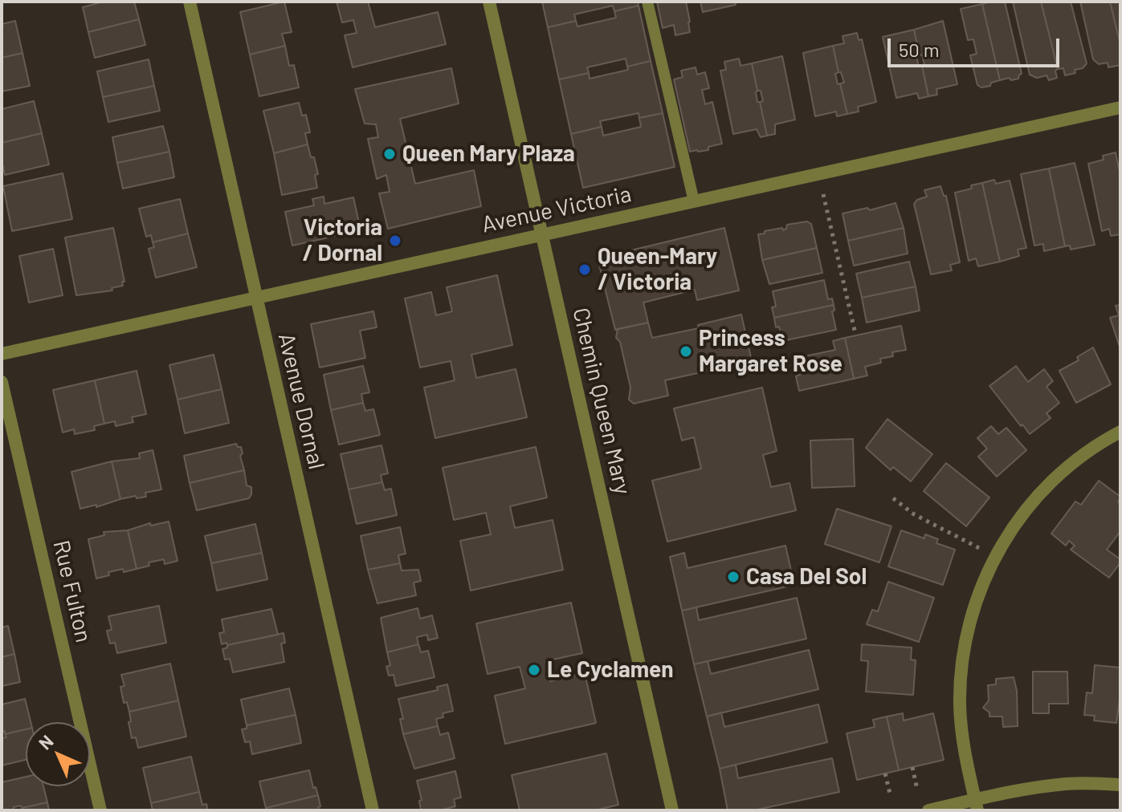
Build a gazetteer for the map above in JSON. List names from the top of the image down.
{
  "streets": {
    "street": [
      "Avenue Victoria",
      "Avenue Dornal",
      "Chemin Queen Mary",
      "Rue Fulton"
    ]
  },
  "crossings": [
    ["Avenue Victoria", "Avenue Dornal"],
    ["Avenue Victoria", "Chemin Queen Mary"]
  ],
  "places": [
    "Queen Mary Plaza",
    "Victoria / Dornal",
    "Queen-Mary / Victoria",
    "Princess Margaret Rose",
    "Casa Del Sol",
    "Le Cyclamen"
  ],
  "scale_bar": "50 m",
  "north": "top left"
}
